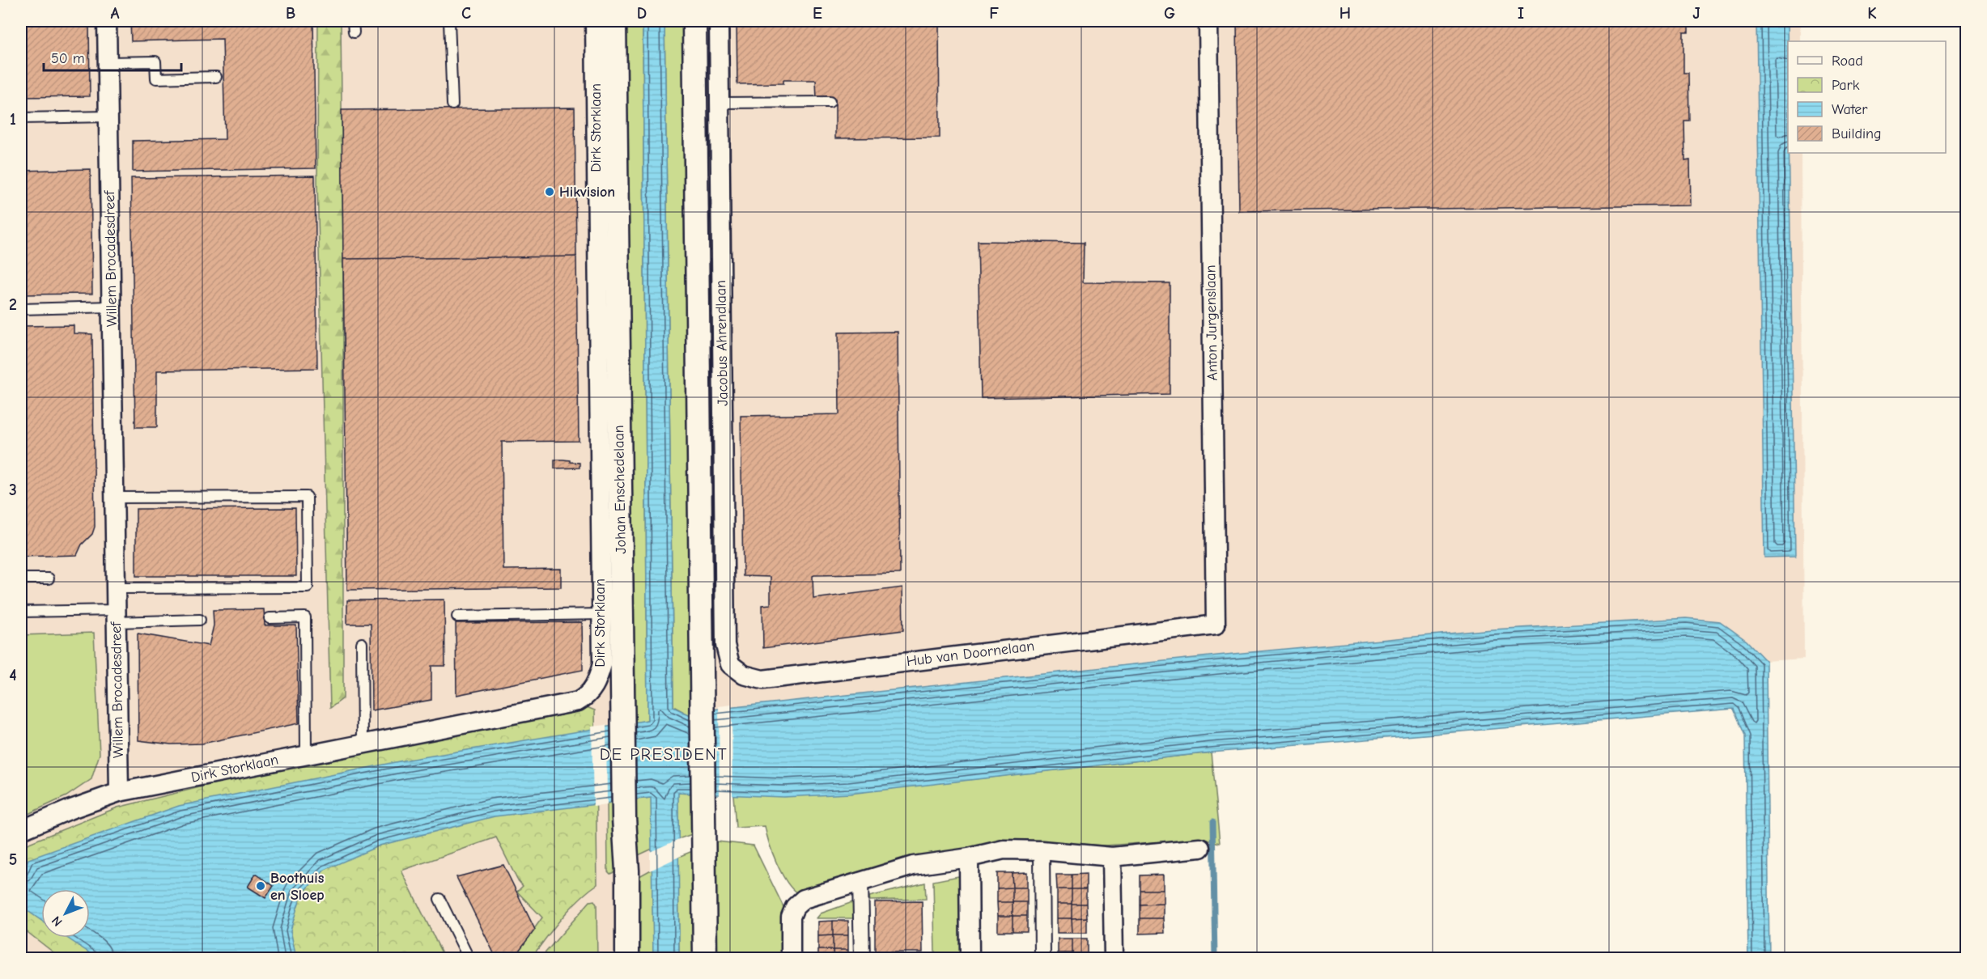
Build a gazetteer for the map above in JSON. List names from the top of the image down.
{
  "streets": {
    "street": [
      "Dirk Storklaan",
      "Willem Brocadesdreef",
      "Anton Jurgenslaan",
      "Jacobus Ahrendlaan",
      "Johan Enschedelaan",
      "Hub van Doornelaan"
    ]
  },
  "crossings": [
    ["Dirk Storklaan", "Willem Brocadesdreef"],
    ["Anton Jurgenslaan", "Hub van Doornelaan"],
    ["Jacobus Ahrendlaan", "Hub van Doornelaan"]
  ],
  "districts": ["DE PRESIDENT"],
  "places": ["Hikvision", "Boothuis en Sloep"],
  "legend": [
    "Road",
    "Park",
    "Water",
    "Building"
  ],
  "scale_bar": "50 m",
  "north": "bottom left",
  "grid": {
    "columns": [
      "A",
      "B",
      "C",
      "D",
      "E",
      "F",
      "G",
      "H",
      "I",
      "J",
      "K"
    ],
    "rows": [
      "1",
      "2",
      "3",
      "4",
      "5"
    ]
  }
}
